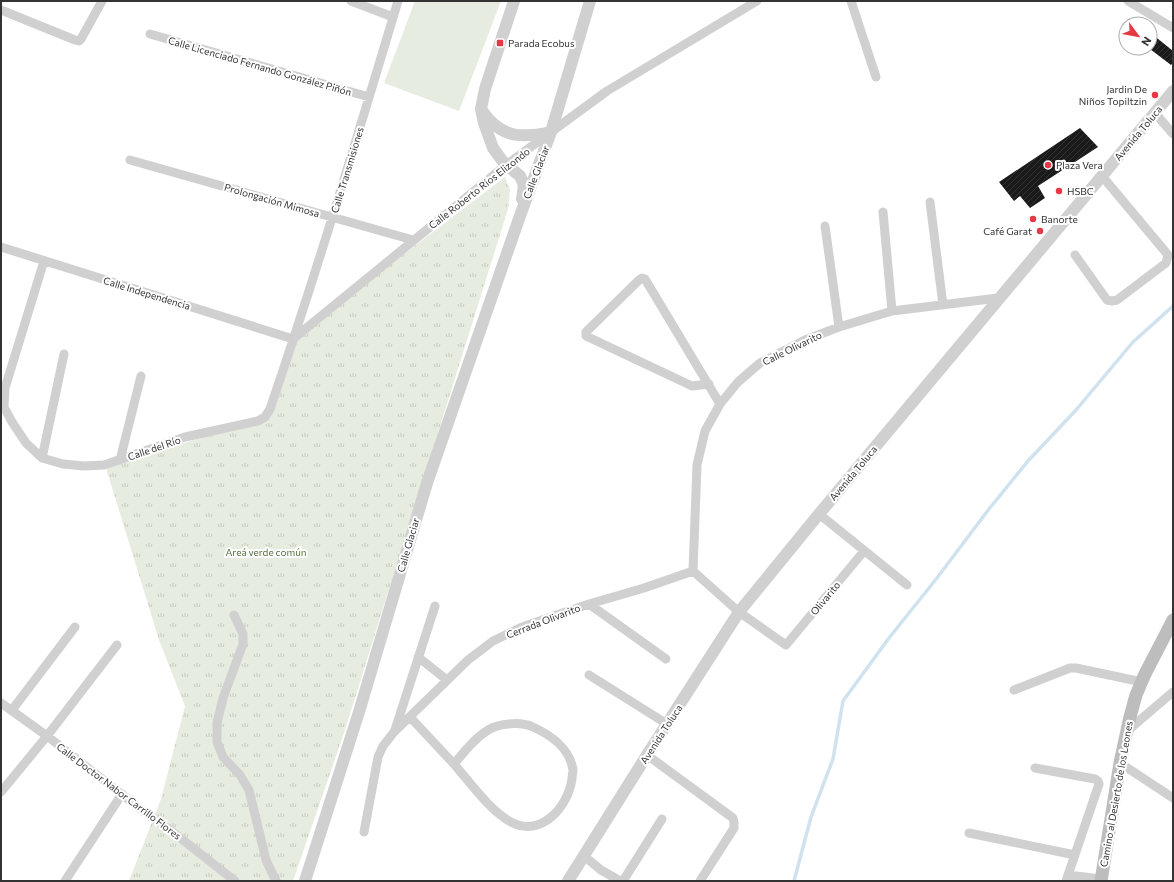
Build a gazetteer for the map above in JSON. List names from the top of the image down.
{
  "streets": {
    "main road": ["Camino al Desierto de los Leones"],
    "street": [
      "Calle Licenciado Fernando González Piñón",
      "Avenida Toluca",
      "Calle Transmisiones",
      "Calle Glaciar",
      "Calle Roberto Ríos Elizondo",
      "Prolongación Mimosa",
      "Calle Independencia",
      "Calle Olivarito",
      "Calle del Río",
      "Olivarito",
      "Cerrada Olivarito",
      "Calle Doctor Nabor Carrillo Flores"
    ]
  },
  "crossings": [
    ["Calle Licenciado Fernando González Piñón", "Calle Transmisiones"],
    ["Avenida Toluca", "Calle Olivarito"],
    ["Avenida Toluca", "Olivarito"],
    ["Calle Transmisiones", "Calle Roberto Ríos Elizondo"],
    ["Calle Transmisiones", "Prolongación Mimosa"],
    ["Calle Transmisiones", "Calle Independencia"],
    ["Calle Transmisiones", "Calle del Río"],
    ["Calle Glaciar", "Calle Roberto Ríos Elizondo"],
    ["Calle Roberto Ríos Elizondo", "Prolongación Mimosa"],
    ["Calle Roberto Ríos Elizondo", "Calle Independencia"],
    ["Calle Roberto Ríos Elizondo", "Calle del Río"],
    ["Calle Independencia", "Calle del Río"],
    ["Calle Olivarito", "Cerrada Olivarito"]
  ],
  "parks": ["Areá verde común"],
  "places": {
    "transit": ["Parada Ecobus"],
    "other": [
      "Jardin De Niños Topiltzin",
      "Plaza Vera",
      "HSBC",
      "Banorte",
      "Café Garat"
    ]
  },
  "north": "bottom right"
}
